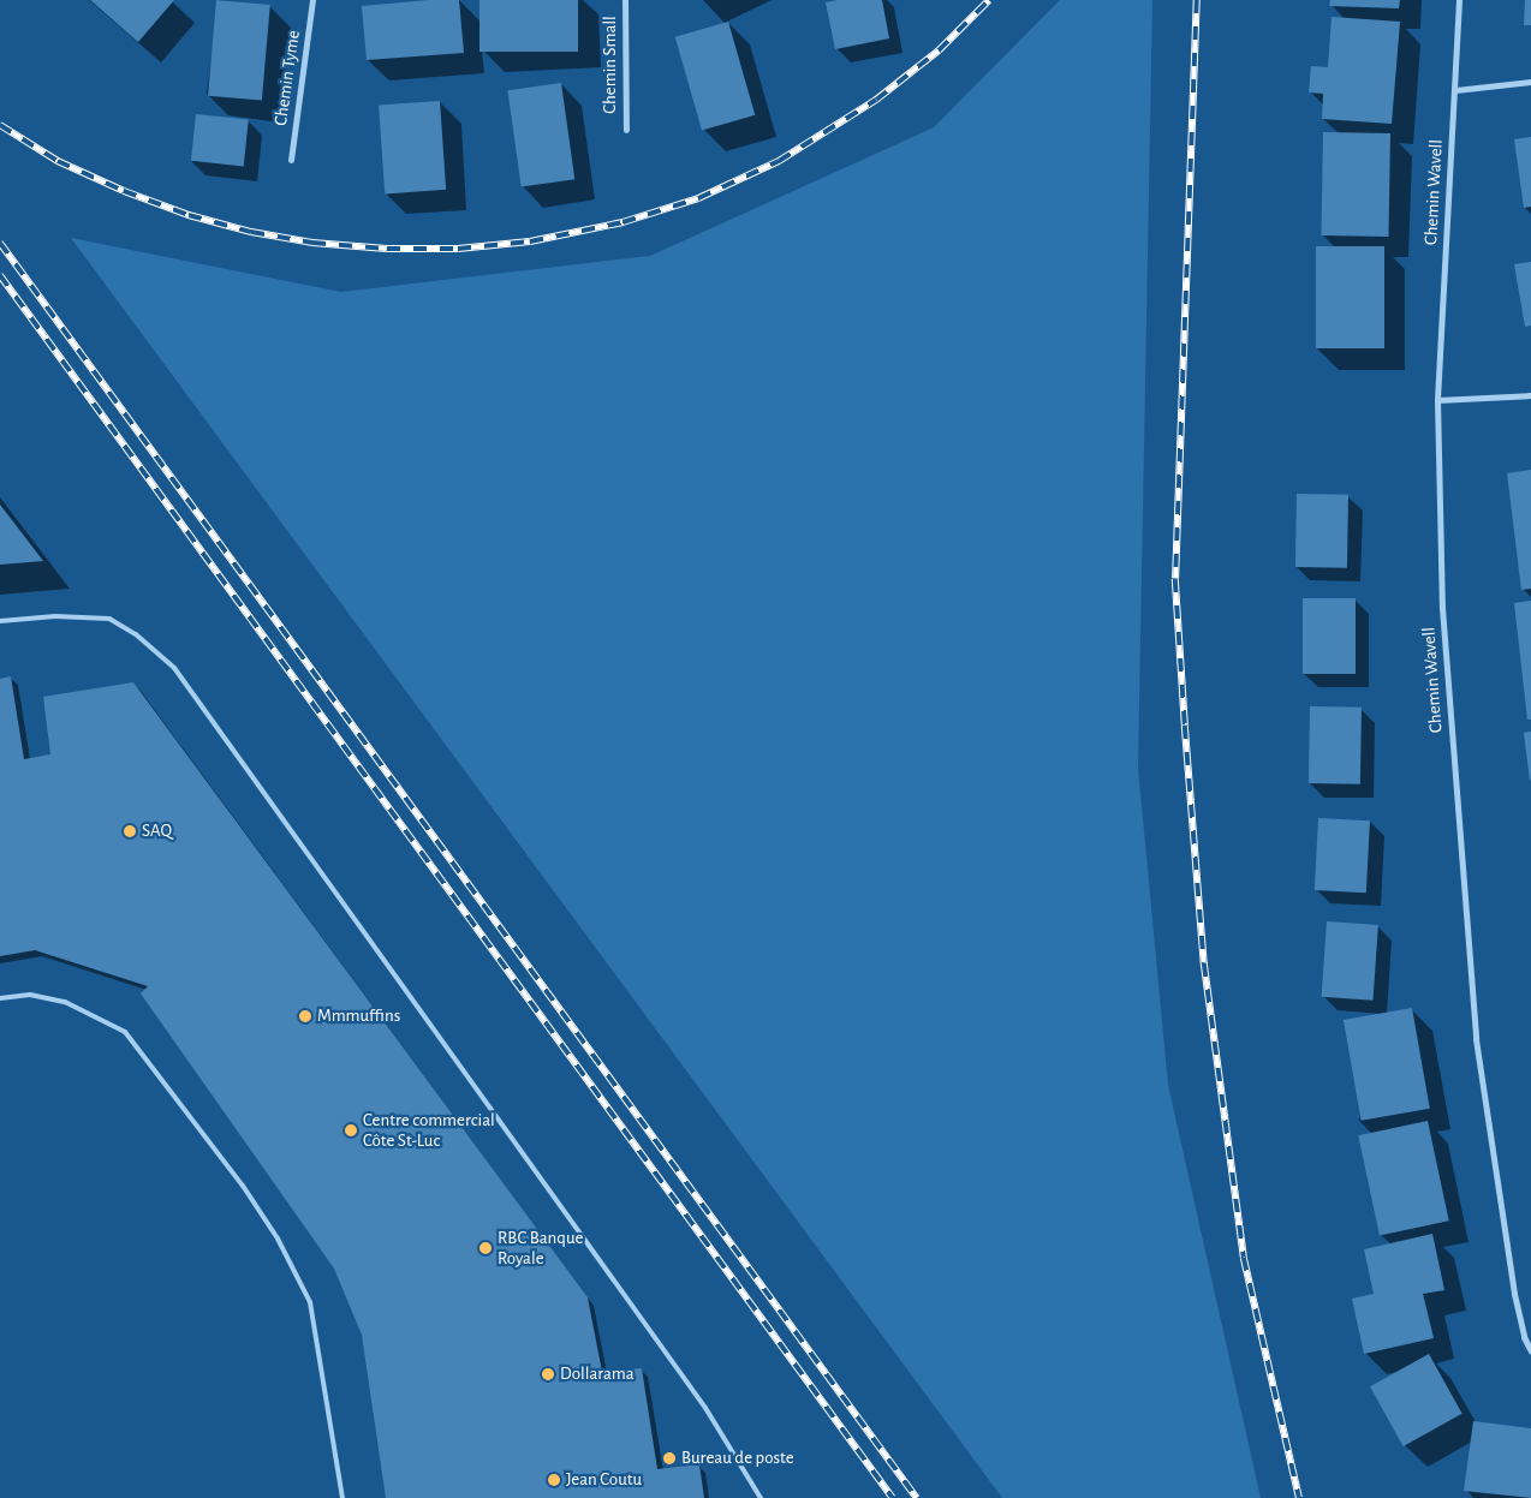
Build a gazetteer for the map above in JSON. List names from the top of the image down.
{
  "streets": {
    "street": ["Chemin Small", "Chemin Tyme", "Chemin Wavell"]
  },
  "places": [
    "SAQ",
    "Mmmuffins",
    "Centre commercial Côte St-Luc",
    "RBC Banque Royale",
    "Dollarama",
    "Bureau de poste",
    "Jean Coutu"
  ]
}
